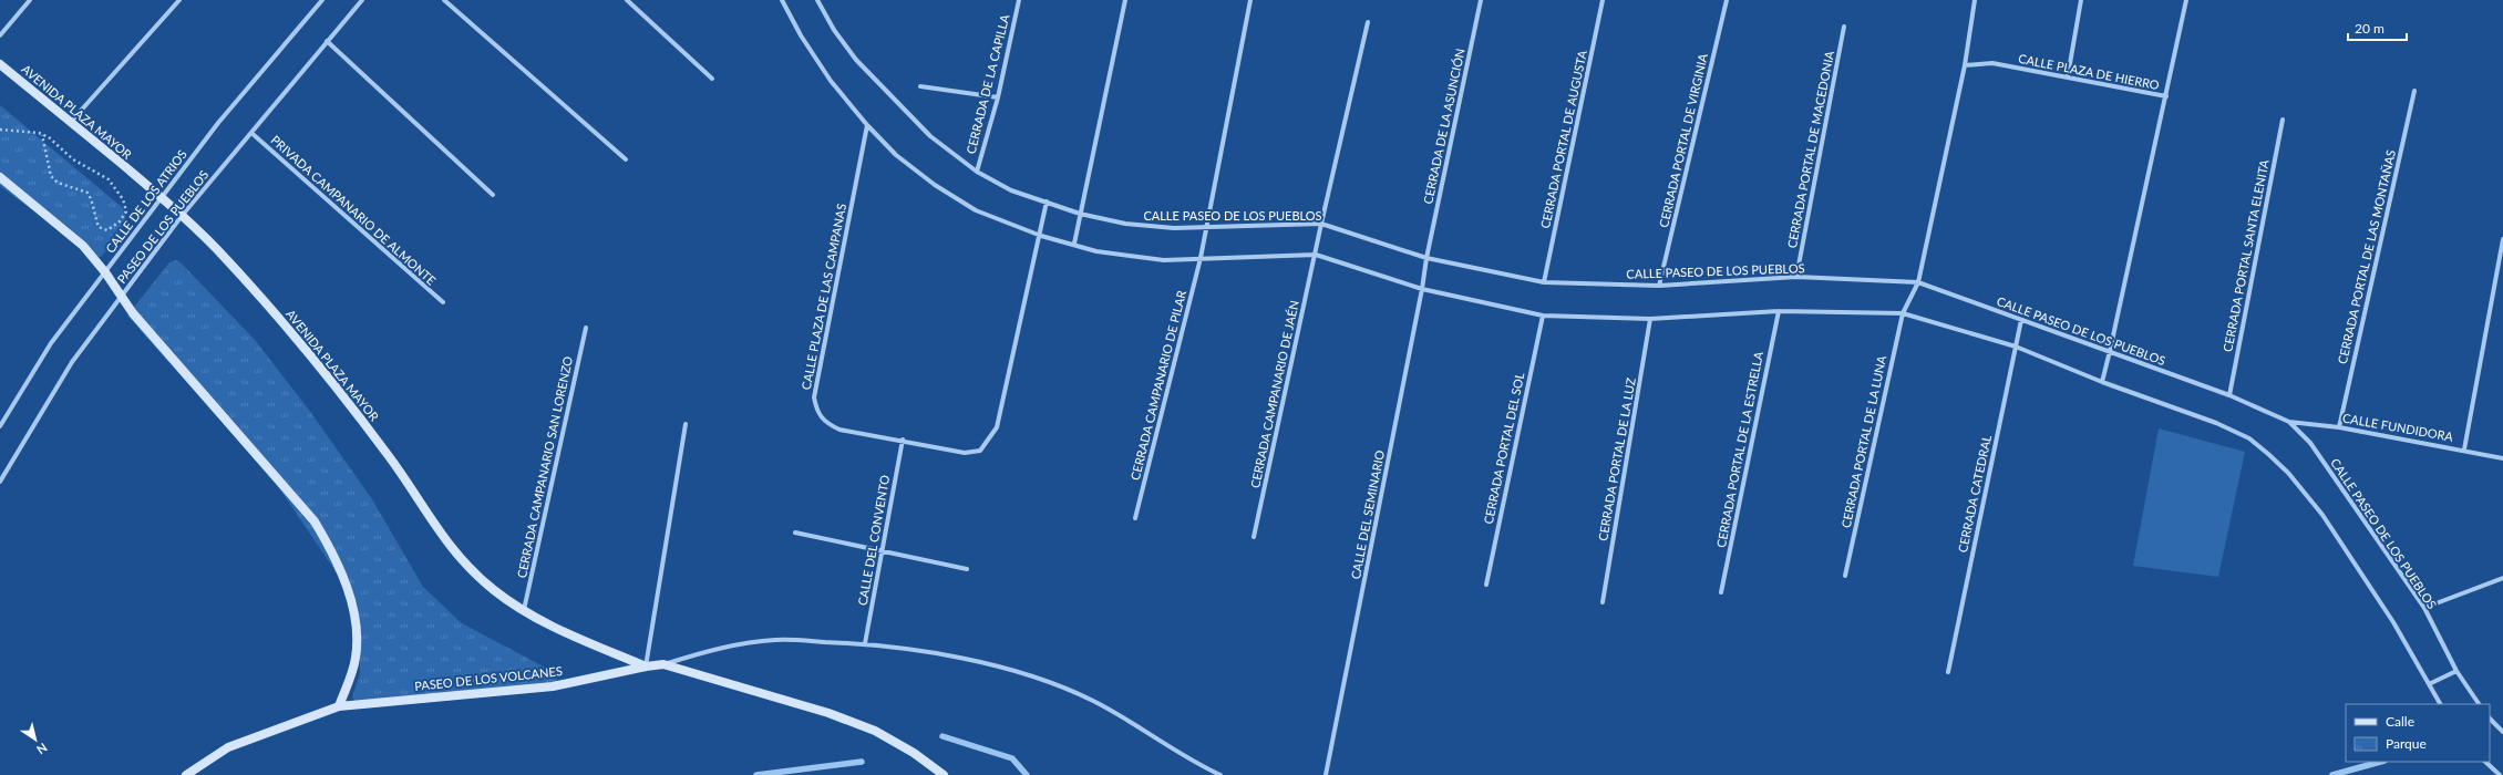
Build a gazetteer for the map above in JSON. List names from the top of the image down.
{
  "streets": {
    "street": [
      "CALLE PLAZA DE HIERRO",
      "CERRADA DE LA CAPILLA",
      "AVENIDA PLAZA MAYOR",
      "CERRADA DE LA ASUNCIÓN",
      "CERRADA PORTAL DE AUGUSTA",
      "CERRADA PORTAL DE VIRGINIA",
      "CERRADA PORTAL DE MACEDONIA",
      "CALLE DE LOS ATRIOS",
      "PRIVADA CAMPANARIO DE ALMONTE",
      "CALLE PASEO DE LOS PUEBLOS",
      "PASEO DE LOS PUEBLOS",
      "CERRADA PORTAL SANTA ELENITA",
      "CERRADA PORTAL DE LAS MONTAÑAS",
      "CALLE PLAZA DE LAS CAMPANAS",
      "CERRADA CAMPANARIO DE PILAR",
      "CERRADA CAMPANARIO DE JAÉN",
      "CALLE FUNDIDORA",
      "CERRADA PORTAL DE LA LUNA",
      "CERRADA PORTAL DEL SOL",
      "CERRADA PORTAL DE LA ESTRELLA",
      "CERRADA PORTAL DE LA LUZ",
      "CERRADA CAMPANARIO SAN LORENZO",
      "CERRADA CATEDRAL",
      "CALLE DEL SEMINARIO",
      "CALLE DEL CONVENTO",
      "PASEO DE LOS VOLCANES"
    ]
  },
  "crossings": [
    ["CALLE PLAZA DE HIERRO", "CALLE PASEO DE LOS PUEBLOS"],
    ["CERRADA DE LA CAPILLA", "CALLE PASEO DE LOS PUEBLOS"],
    ["AVENIDA PLAZA MAYOR", "CALLE DE LOS ATRIOS"],
    ["AVENIDA PLAZA MAYOR", "PASEO DE LOS PUEBLOS"],
    ["AVENIDA PLAZA MAYOR", "CERRADA CAMPANARIO SAN LORENZO"],
    ["AVENIDA PLAZA MAYOR", "PASEO DE LOS VOLCANES"],
    ["CERRADA DE LA ASUNCIÓN", "CALLE PASEO DE LOS PUEBLOS"],
    ["CERRADA DE LA ASUNCIÓN", "CALLE DEL SEMINARIO"],
    ["CERRADA PORTAL DE AUGUSTA", "CALLE PASEO DE LOS PUEBLOS"],
    ["CERRADA PORTAL DE VIRGINIA", "CALLE PASEO DE LOS PUEBLOS"],
    ["CERRADA PORTAL DE MACEDONIA", "CALLE PASEO DE LOS PUEBLOS"],
    ["PRIVADA CAMPANARIO DE ALMONTE", "PASEO DE LOS PUEBLOS"],
    ["CALLE PASEO DE LOS PUEBLOS", "CERRADA PORTAL SANTA ELENITA"],
    ["CALLE PASEO DE LOS PUEBLOS", "CALLE PLAZA DE LAS CAMPANAS"],
    ["CALLE PASEO DE LOS PUEBLOS", "CERRADA CAMPANARIO DE PILAR"],
    ["CALLE PASEO DE LOS PUEBLOS", "CERRADA CAMPANARIO DE JAÉN"],
    ["CALLE PASEO DE LOS PUEBLOS", "CALLE FUNDIDORA"],
    ["CALLE PASEO DE LOS PUEBLOS", "CERRADA PORTAL DE LA LUNA"],
    ["CALLE PASEO DE LOS PUEBLOS", "CERRADA CATEDRAL"],
    ["CALLE PASEO DE LOS PUEBLOS", "CALLE DEL SEMINARIO"],
    ["CERRADA PORTAL DE LAS MONTAÑAS", "CALLE FUNDIDORA"],
    ["CALLE PLAZA DE LAS CAMPANAS", "CALLE DEL CONVENTO"]
  ],
  "legend": ["Calle", "Parque"],
  "scale_bar": "20 m",
  "north": "bottom right"
}
